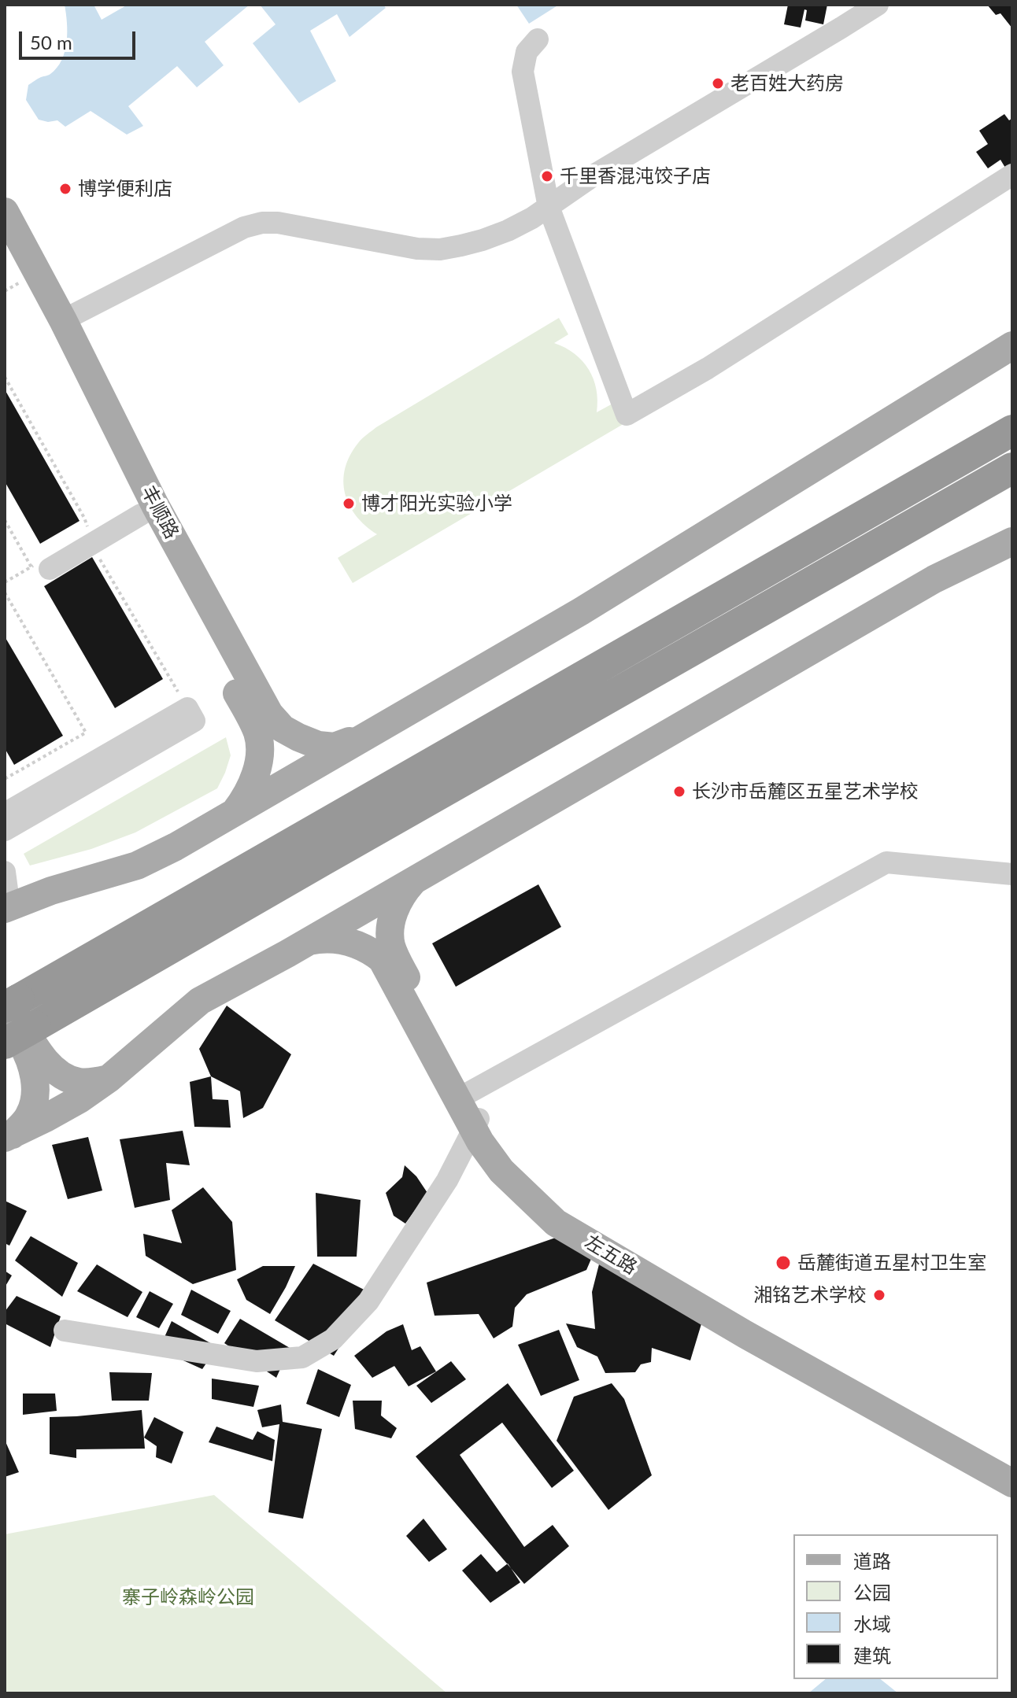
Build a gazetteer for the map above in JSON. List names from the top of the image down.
{
  "streets": {
    "main road": ["丰顺路", "左五路"]
  },
  "parks": ["寨子岭森岭公园"],
  "places": [
    "老百姓大药房",
    "千里香混沌饺子店",
    "博学便利店",
    "博才阳光实验小学",
    "长沙市岳麓区五星艺术学校",
    "岳麓街道五星村卫生室",
    "湘铭艺术学校"
  ],
  "legend": [
    "道路",
    "公园",
    "水域",
    "建筑"
  ],
  "scale_bar": "50 m"
}
